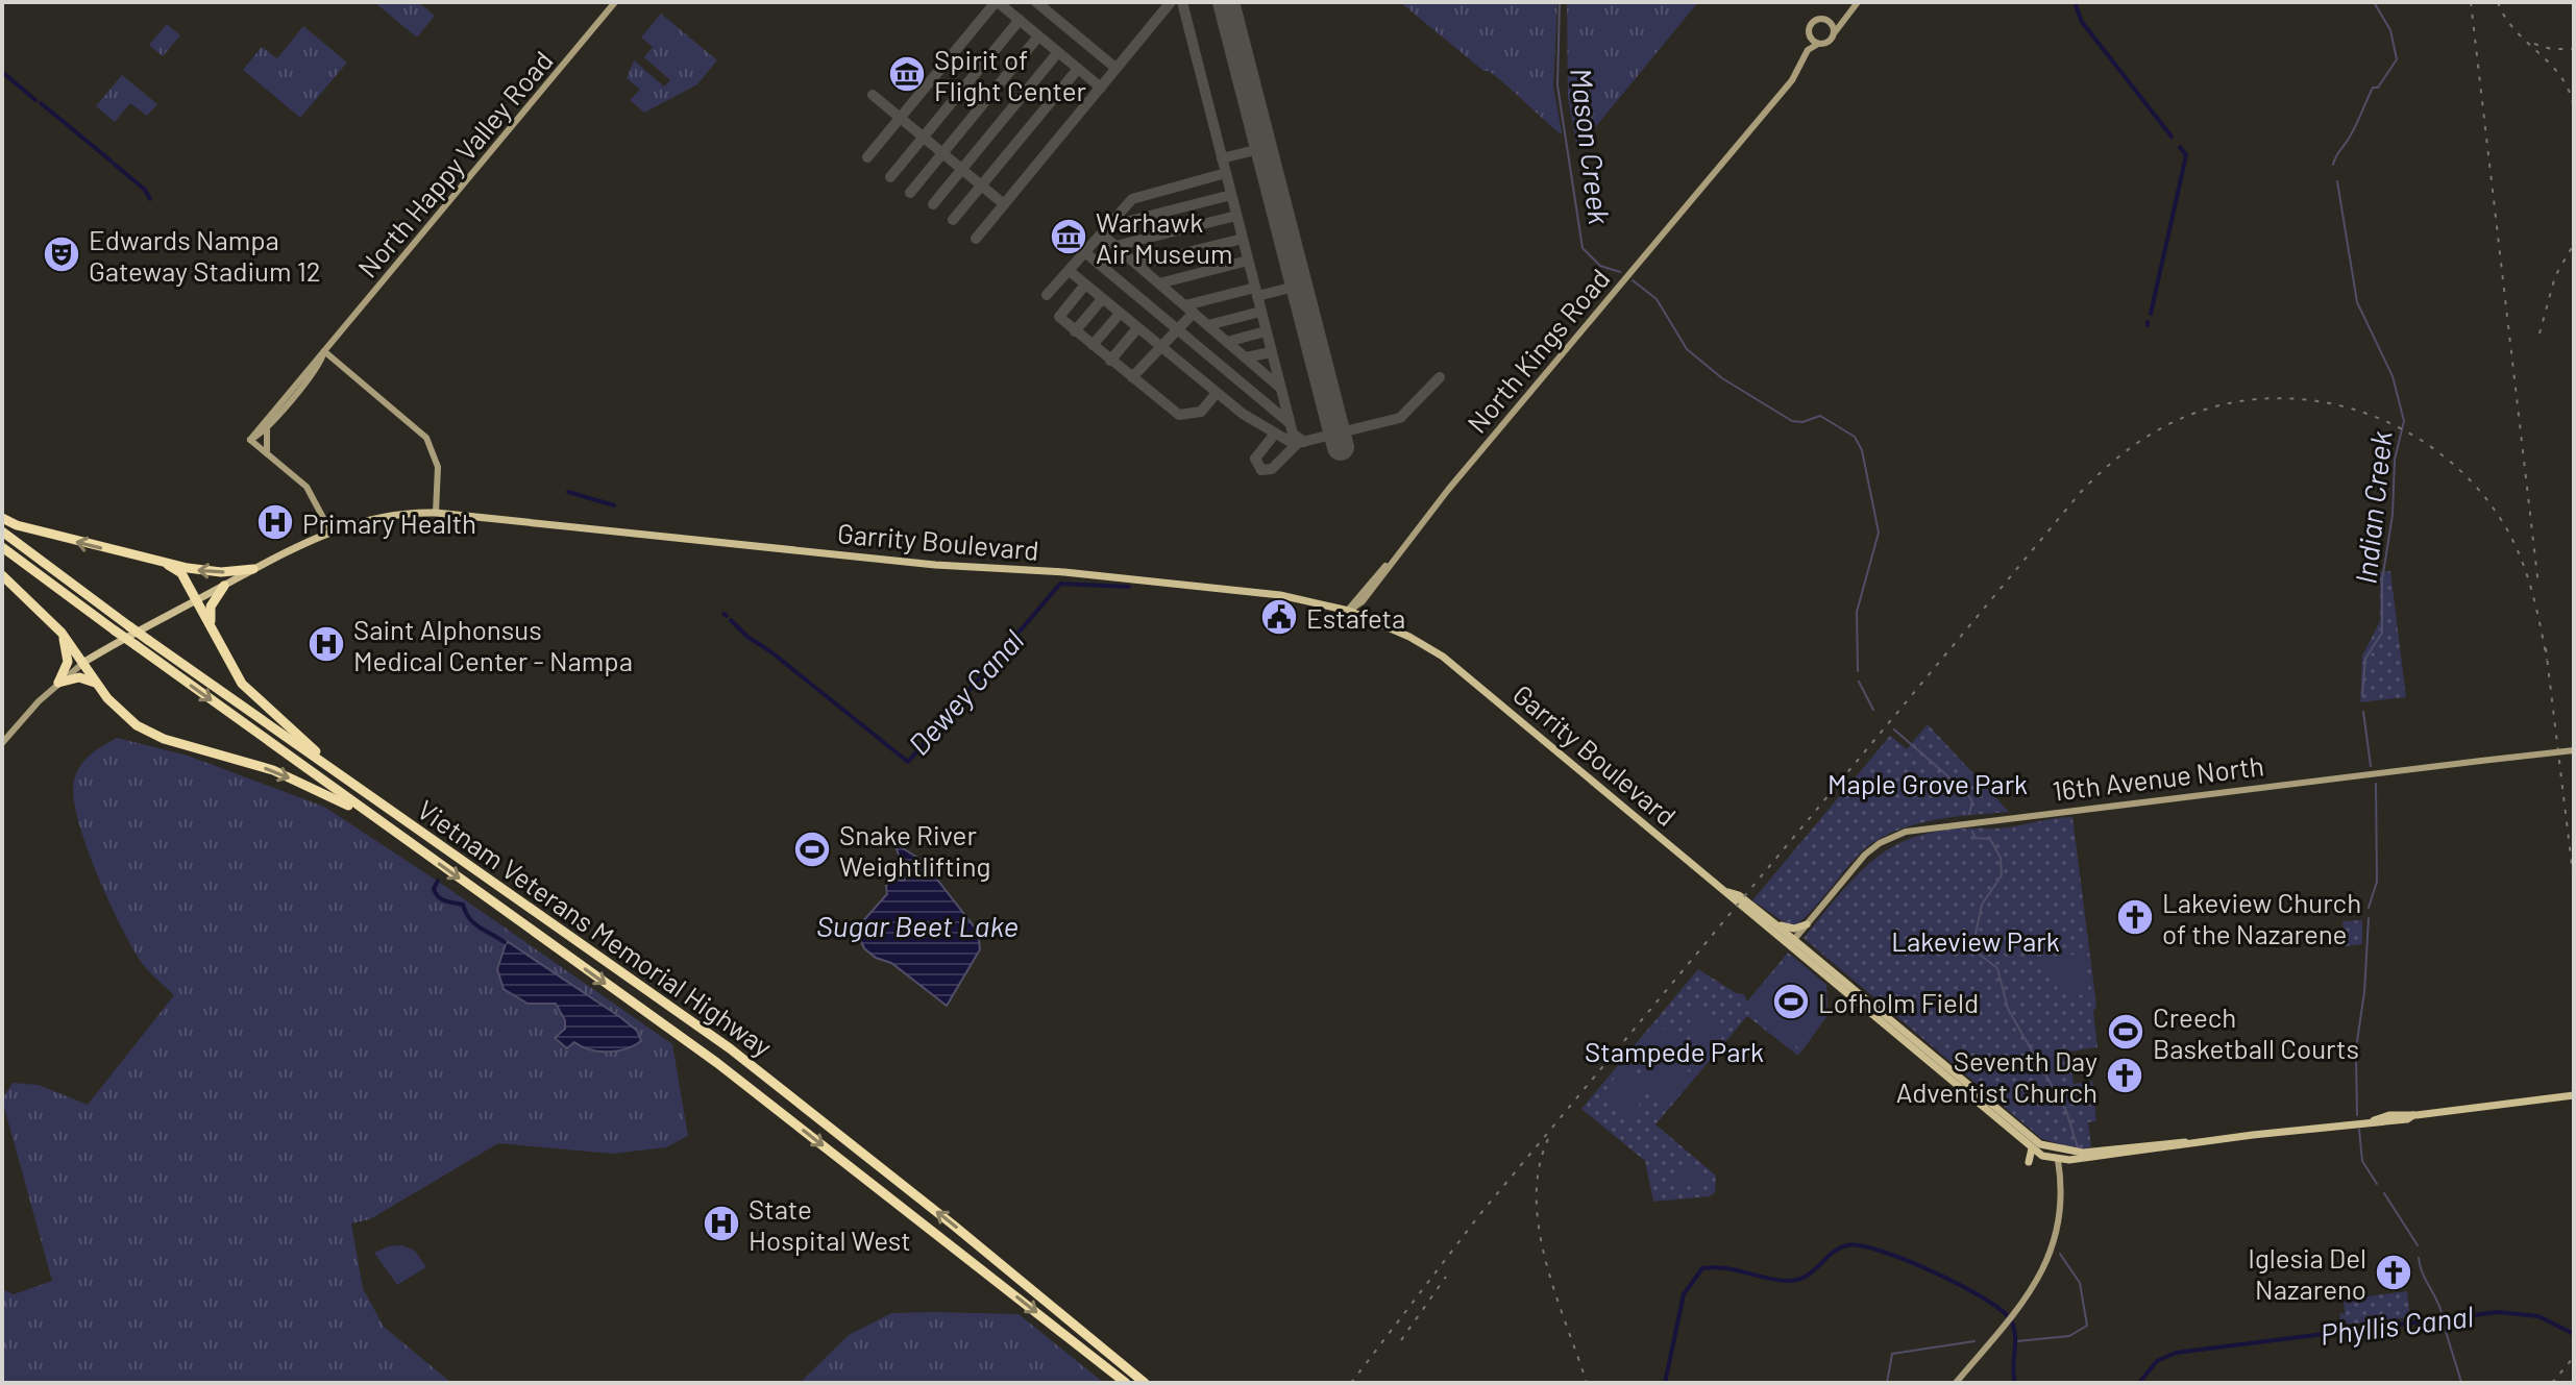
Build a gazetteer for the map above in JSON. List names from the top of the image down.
{
  "streets": {
    "highway": ["Vietnam Veterans Memorial Highway"],
    "main road": [
      "North Happy Valley Road",
      "North Kings Road",
      "Garrity Boulevard",
      "16th Avenue North"
    ]
  },
  "crossings": [
    ["North Kings Road", "Garrity Boulevard"],
    ["Garrity Boulevard", "16th Avenue North"]
  ],
  "water": [
    "Mason Creek",
    "Indian Creek",
    "Dewey Canal",
    "Sugar Beet Lake",
    "Phyllis Canal"
  ],
  "parks": ["Maple Grove Park", "Lakeview Park", "Stampede Park"],
  "places": {
    "museum": ["Spirit of Flight Center", "Warhawk Air Museum"],
    "theatre": ["Edwards Nampa Gateway Stadium 12"],
    "hospital": ["Primary Health", "Saint Alphonsus Medical Center - Nampa", "State Hospital West"],
    "public building": ["Estafeta"],
    "sports": ["Snake River Weightlifting", "Lofholm Field", "Creech Basketball Courts"],
    "church": ["Lakeview Church of the Nazarene", "Seventh Day Adventist Church", "Iglesia Del Nazareno"]
  }
}
